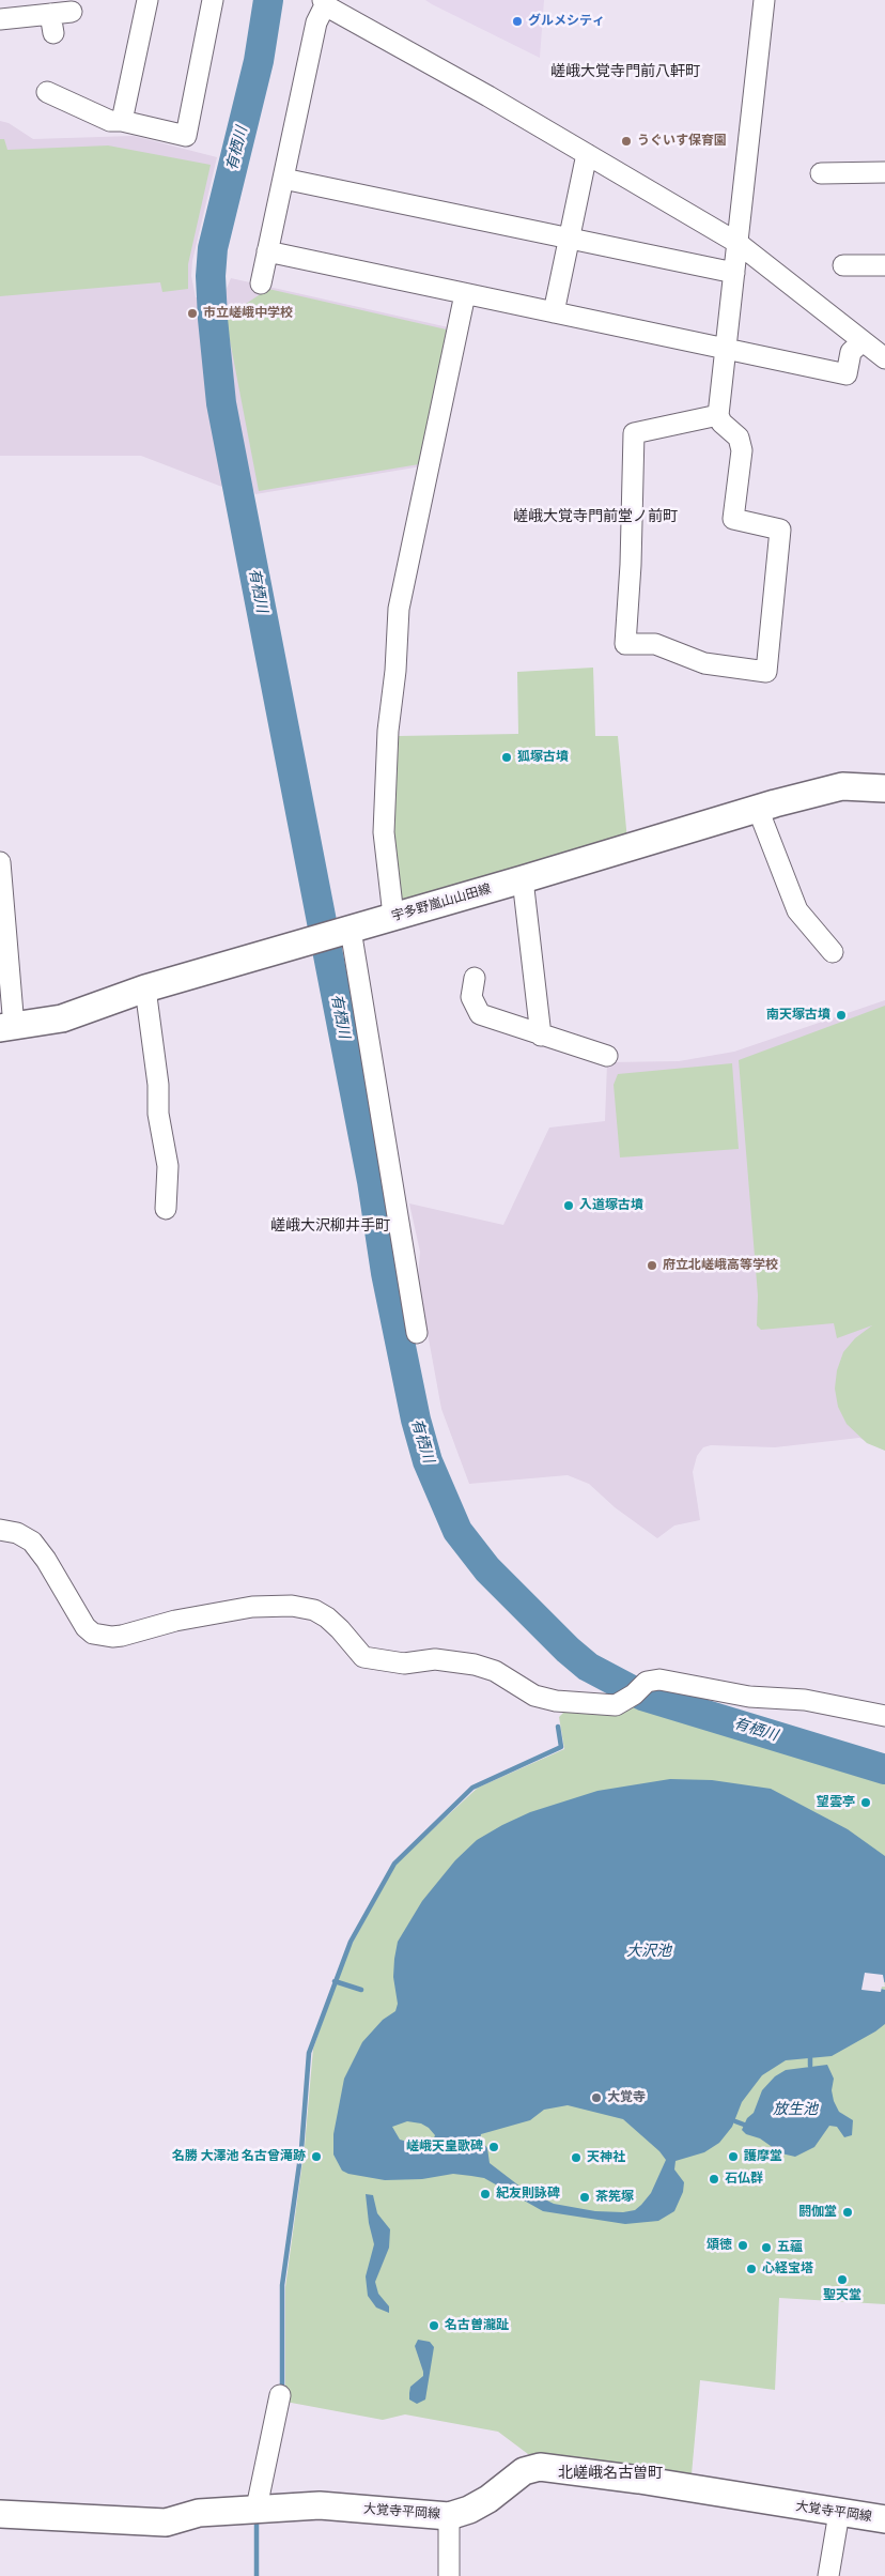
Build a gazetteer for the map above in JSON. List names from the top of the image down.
{
  "streets": {
    "main road": ["宇多野嵐山山田線", "大覚寺平岡線"]
  },
  "districts": [
    "嵯峨大覚寺門前八軒町",
    "嵯峨大覚寺門前堂ノ前町",
    "嵯峨大沢柳井手町",
    "北嵯峨名古曽町"
  ],
  "water": ["有栖川", "大沢池", "放生池"],
  "places": [
    "グルメシティ",
    "うぐいす保育園",
    "市立嵯峨中学校",
    "狐塚古墳",
    "南天塚古墳",
    "入道塚古墳",
    "府立北嵯峨高等学校",
    "望雲亭",
    "大覚寺",
    "嵯峨天皇歌碑",
    "名勝 大澤池 名古曾滝跡",
    "護摩堂",
    "天神社",
    "石仏群",
    "紀友則詠碑",
    "茶筅塚",
    "閼伽堂",
    "頌徳",
    "五蘊",
    "心経宝塔",
    "聖天堂",
    "名古曽瀧趾"
  ]
}
